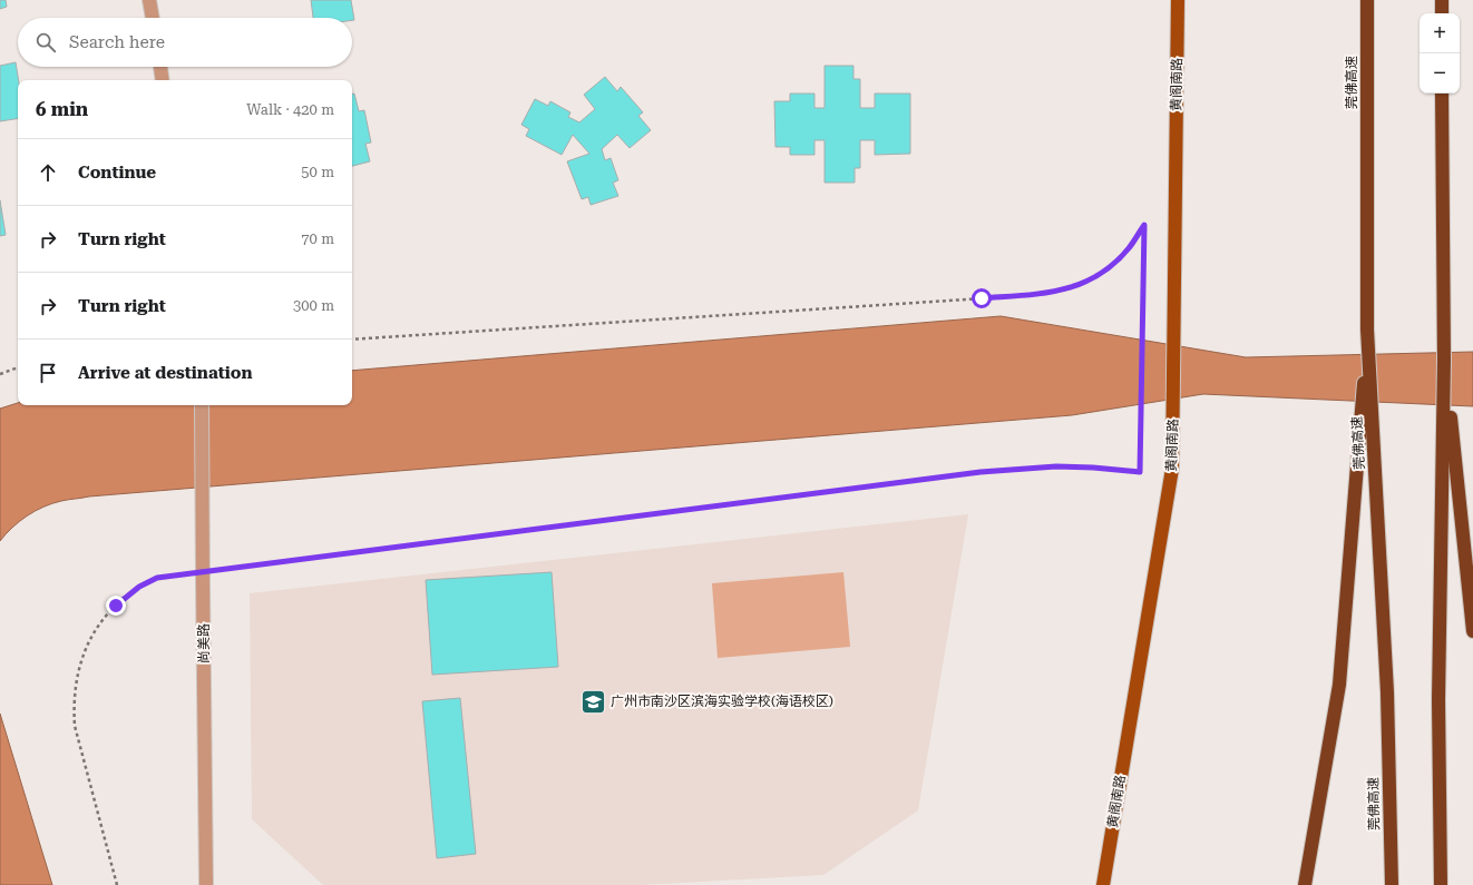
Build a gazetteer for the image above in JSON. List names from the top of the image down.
{
  "streets": {
    "highway": ["莞佛高速"],
    "main road": ["黄阁南路"],
    "street": ["尚美路"]
  },
  "places": {
    "school or university": ["广州市南沙区滨海实验学校(海语校区)"]
  },
  "page": {
    "map_buttons": ["+", "−"],
    "search": "Search here",
    "heading": ["6 min", "Walk · 420 m"],
    "list": [
      ["Continue", "50 m"],
      ["Turn right", "70 m"],
      ["Turn right", "300 m"],
      "Arrive at destination"
    ]
  }
}
